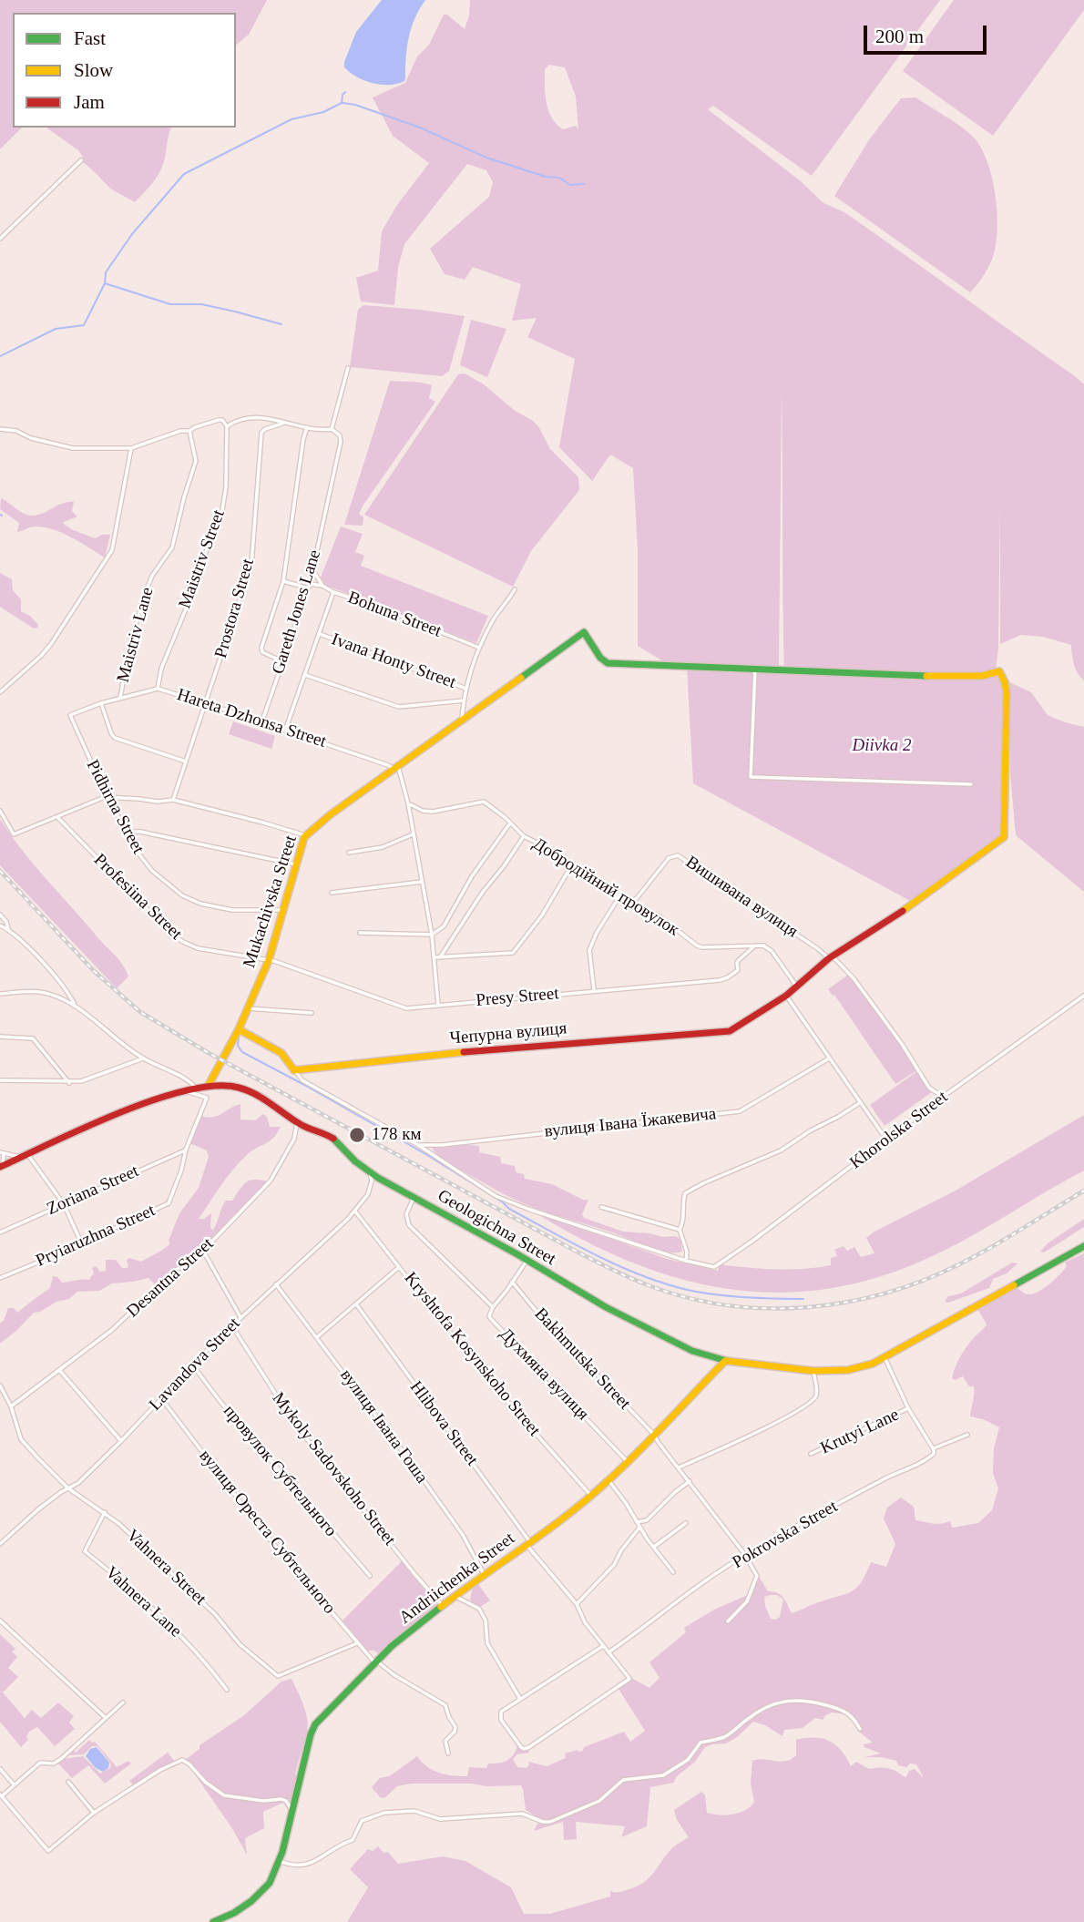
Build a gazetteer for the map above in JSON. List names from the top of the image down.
{
  "streets": {
    "street": [
      "Maistriv Street",
      "Prostora Street",
      "Gareth Jones Lane",
      "Bohuna Street",
      "Maistriv Lane",
      "Ivana Honty Street",
      "Hareta Dzhonsa Street",
      "Pidhirna Street",
      "Добродійний провулок",
      "Profesiina Street",
      "Вишивана вулиця",
      "Mukachivska Street",
      "Presy Street",
      "Чепурна вулиця",
      "вулиця Івана Їжакевича",
      "Khorolska Street",
      "Zoriana Street",
      "Geologichna Street",
      "Pryiaruzhna Street",
      "Desantna Street",
      "Kryshtofa Kosynskoho Street",
      "Bakhmutska Street",
      "Lavandova Street",
      "Духмяна вулиця",
      "Hlibova Street",
      "вулиця Івана Гоша",
      "Krutyi Lane",
      "Mykoly Sadovskoho Street",
      "провулок Субтельного",
      "вулиця Ореста Субтельного",
      "Pokrovska Street",
      "Vahnera Street",
      "Andriichenka Street",
      "Vahnera Lane"
    ]
  },
  "crossings": [
    ["Maistriv Street", "Hareta Dzhonsa Street"],
    ["Prostora Street", "Hareta Dzhonsa Street"],
    ["Gareth Jones Lane", "Bohuna Street"],
    ["Gareth Jones Lane", "Hareta Dzhonsa Street"],
    ["Maistriv Lane", "Hareta Dzhonsa Street"],
    ["Hareta Dzhonsa Street", "Pidhirna Street"],
    ["Hareta Dzhonsa Street", "Mukachivska Street"],
    ["Pidhirna Street", "Mukachivska Street"],
    ["Добродійний провулок", "Вишивана вулиця"],
    ["Добродійний провулок", "Presy Street"],
    ["Profesiina Street", "Mukachivska Street"],
    ["Profesiina Street", "Presy Street"],
    ["Вишивана вулиця", "Чепурна вулиця"],
    ["Вишивана вулиця", "Khorolska Street"],
    ["Mukachivska Street", "Presy Street"],
    ["Mukachivska Street", "Чепурна вулиця"],
    ["Mukachivska Street", "Geologichna Street"],
    ["Zoriana Street", "Pryiaruzhna Street"],
    ["Geologichna Street", "Desantna Street"],
    ["Geologichna Street", "Lavandova Street"],
    ["Geologichna Street", "Духмяна вулиця"],
    ["Geologichna Street", "Andriichenka Street"],
    ["Desantna Street", "Vahnera Street"],
    ["Kryshtofa Kosynskoho Street", "Lavandova Street"],
    ["Kryshtofa Kosynskoho Street", "Andriichenka Street"],
    ["Bakhmutska Street", "Pokrovska Street"],
    ["Bakhmutska Street", "Andriichenka Street"],
    ["Lavandova Street", "вулиця Івана Гоша"],
    ["Lavandova Street", "Mykoly Sadovskoho Street"],
    ["Lavandova Street", "провулок Субтельного"],
    ["Lavandova Street", "вулиця Ореста Субтельного"],
    ["Lavandova Street", "Vahnera Street"],
    ["Духмяна вулиця", "Andriichenka Street"],
    ["Hlibova Street", "Andriichenka Street"],
    ["вулиця Івана Гоша", "Andriichenka Street"],
    ["Krutyi Lane", "Pokrovska Street"],
    ["Mykoly Sadovskoho Street", "Andriichenka Street"],
    ["вулиця Ореста Субтельного", "Vahnera Street"],
    ["вулиця Ореста Субтельного", "Andriichenka Street"],
    ["Vahnera Street", "Vahnera Lane"]
  ],
  "parks": ["Diivka 2"],
  "places": ["178 км"],
  "legend": ["Fast", "Slow", "Jam"],
  "scale_bar": "200 m"
}
